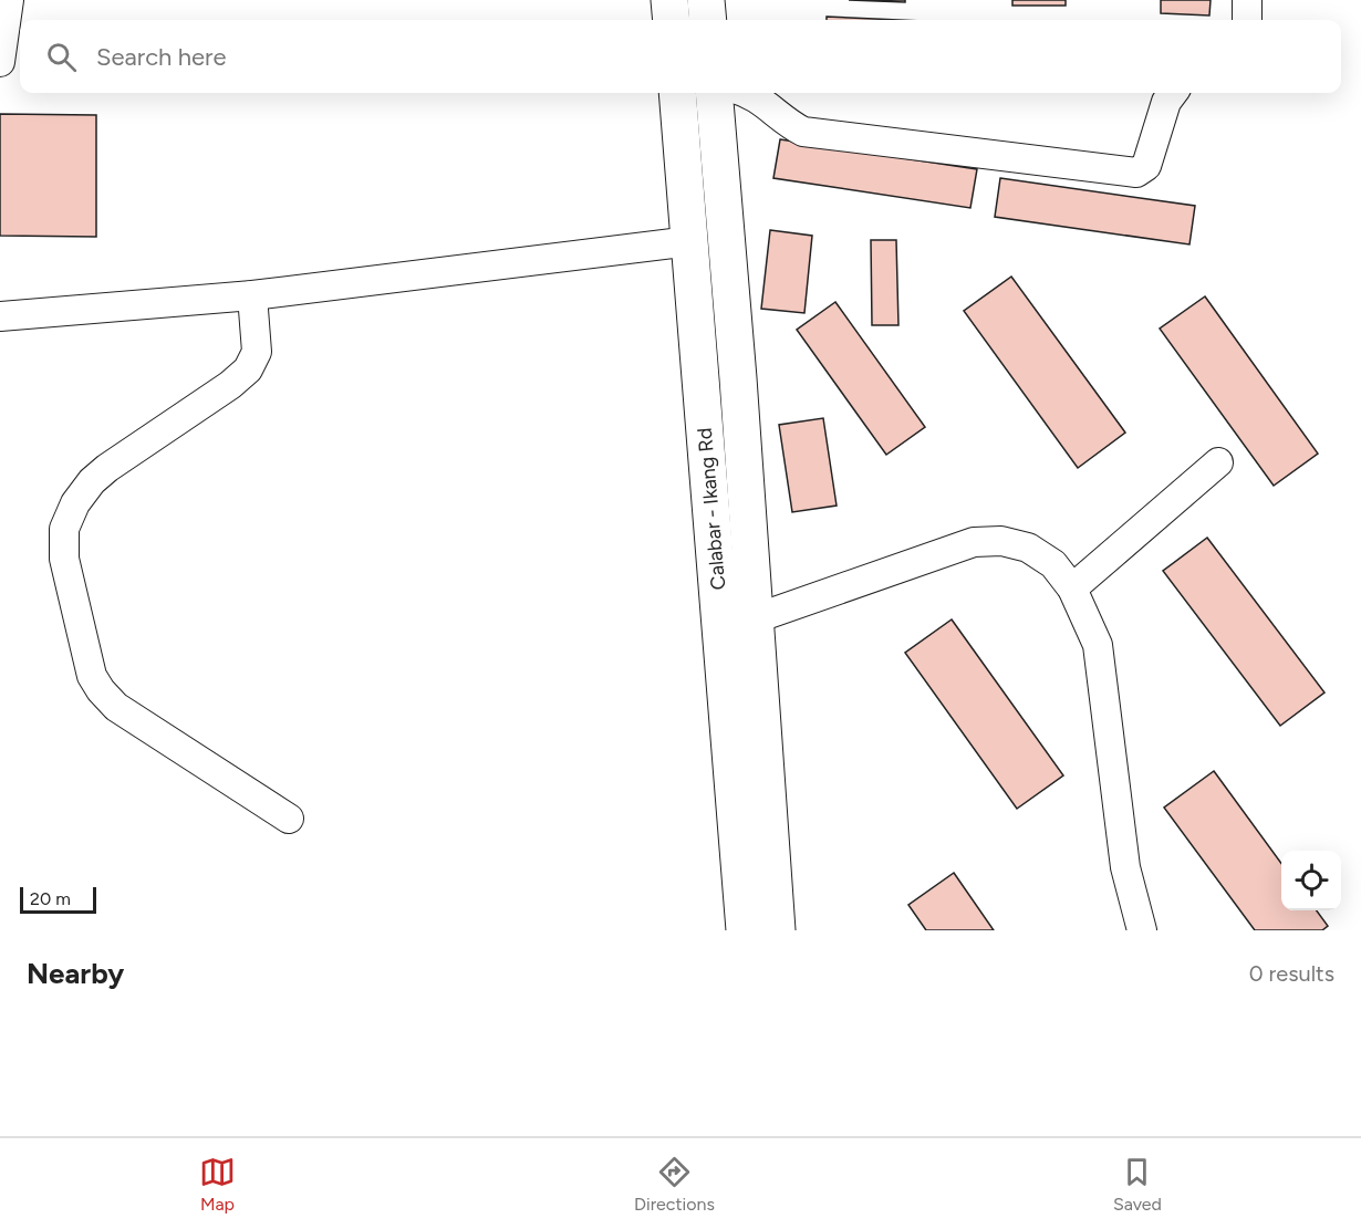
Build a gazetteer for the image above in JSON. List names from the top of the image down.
{
  "streets": {
    "highway": ["Calabar - Ikang Rd"]
  },
  "scale_bar": "20 m",
  "page": {
    "search": "Search here",
    "scale": "20 m",
    "heading": ["Nearby", "0 results"],
    "nav": ["Map", "Directions", "Saved"]
  }
}
